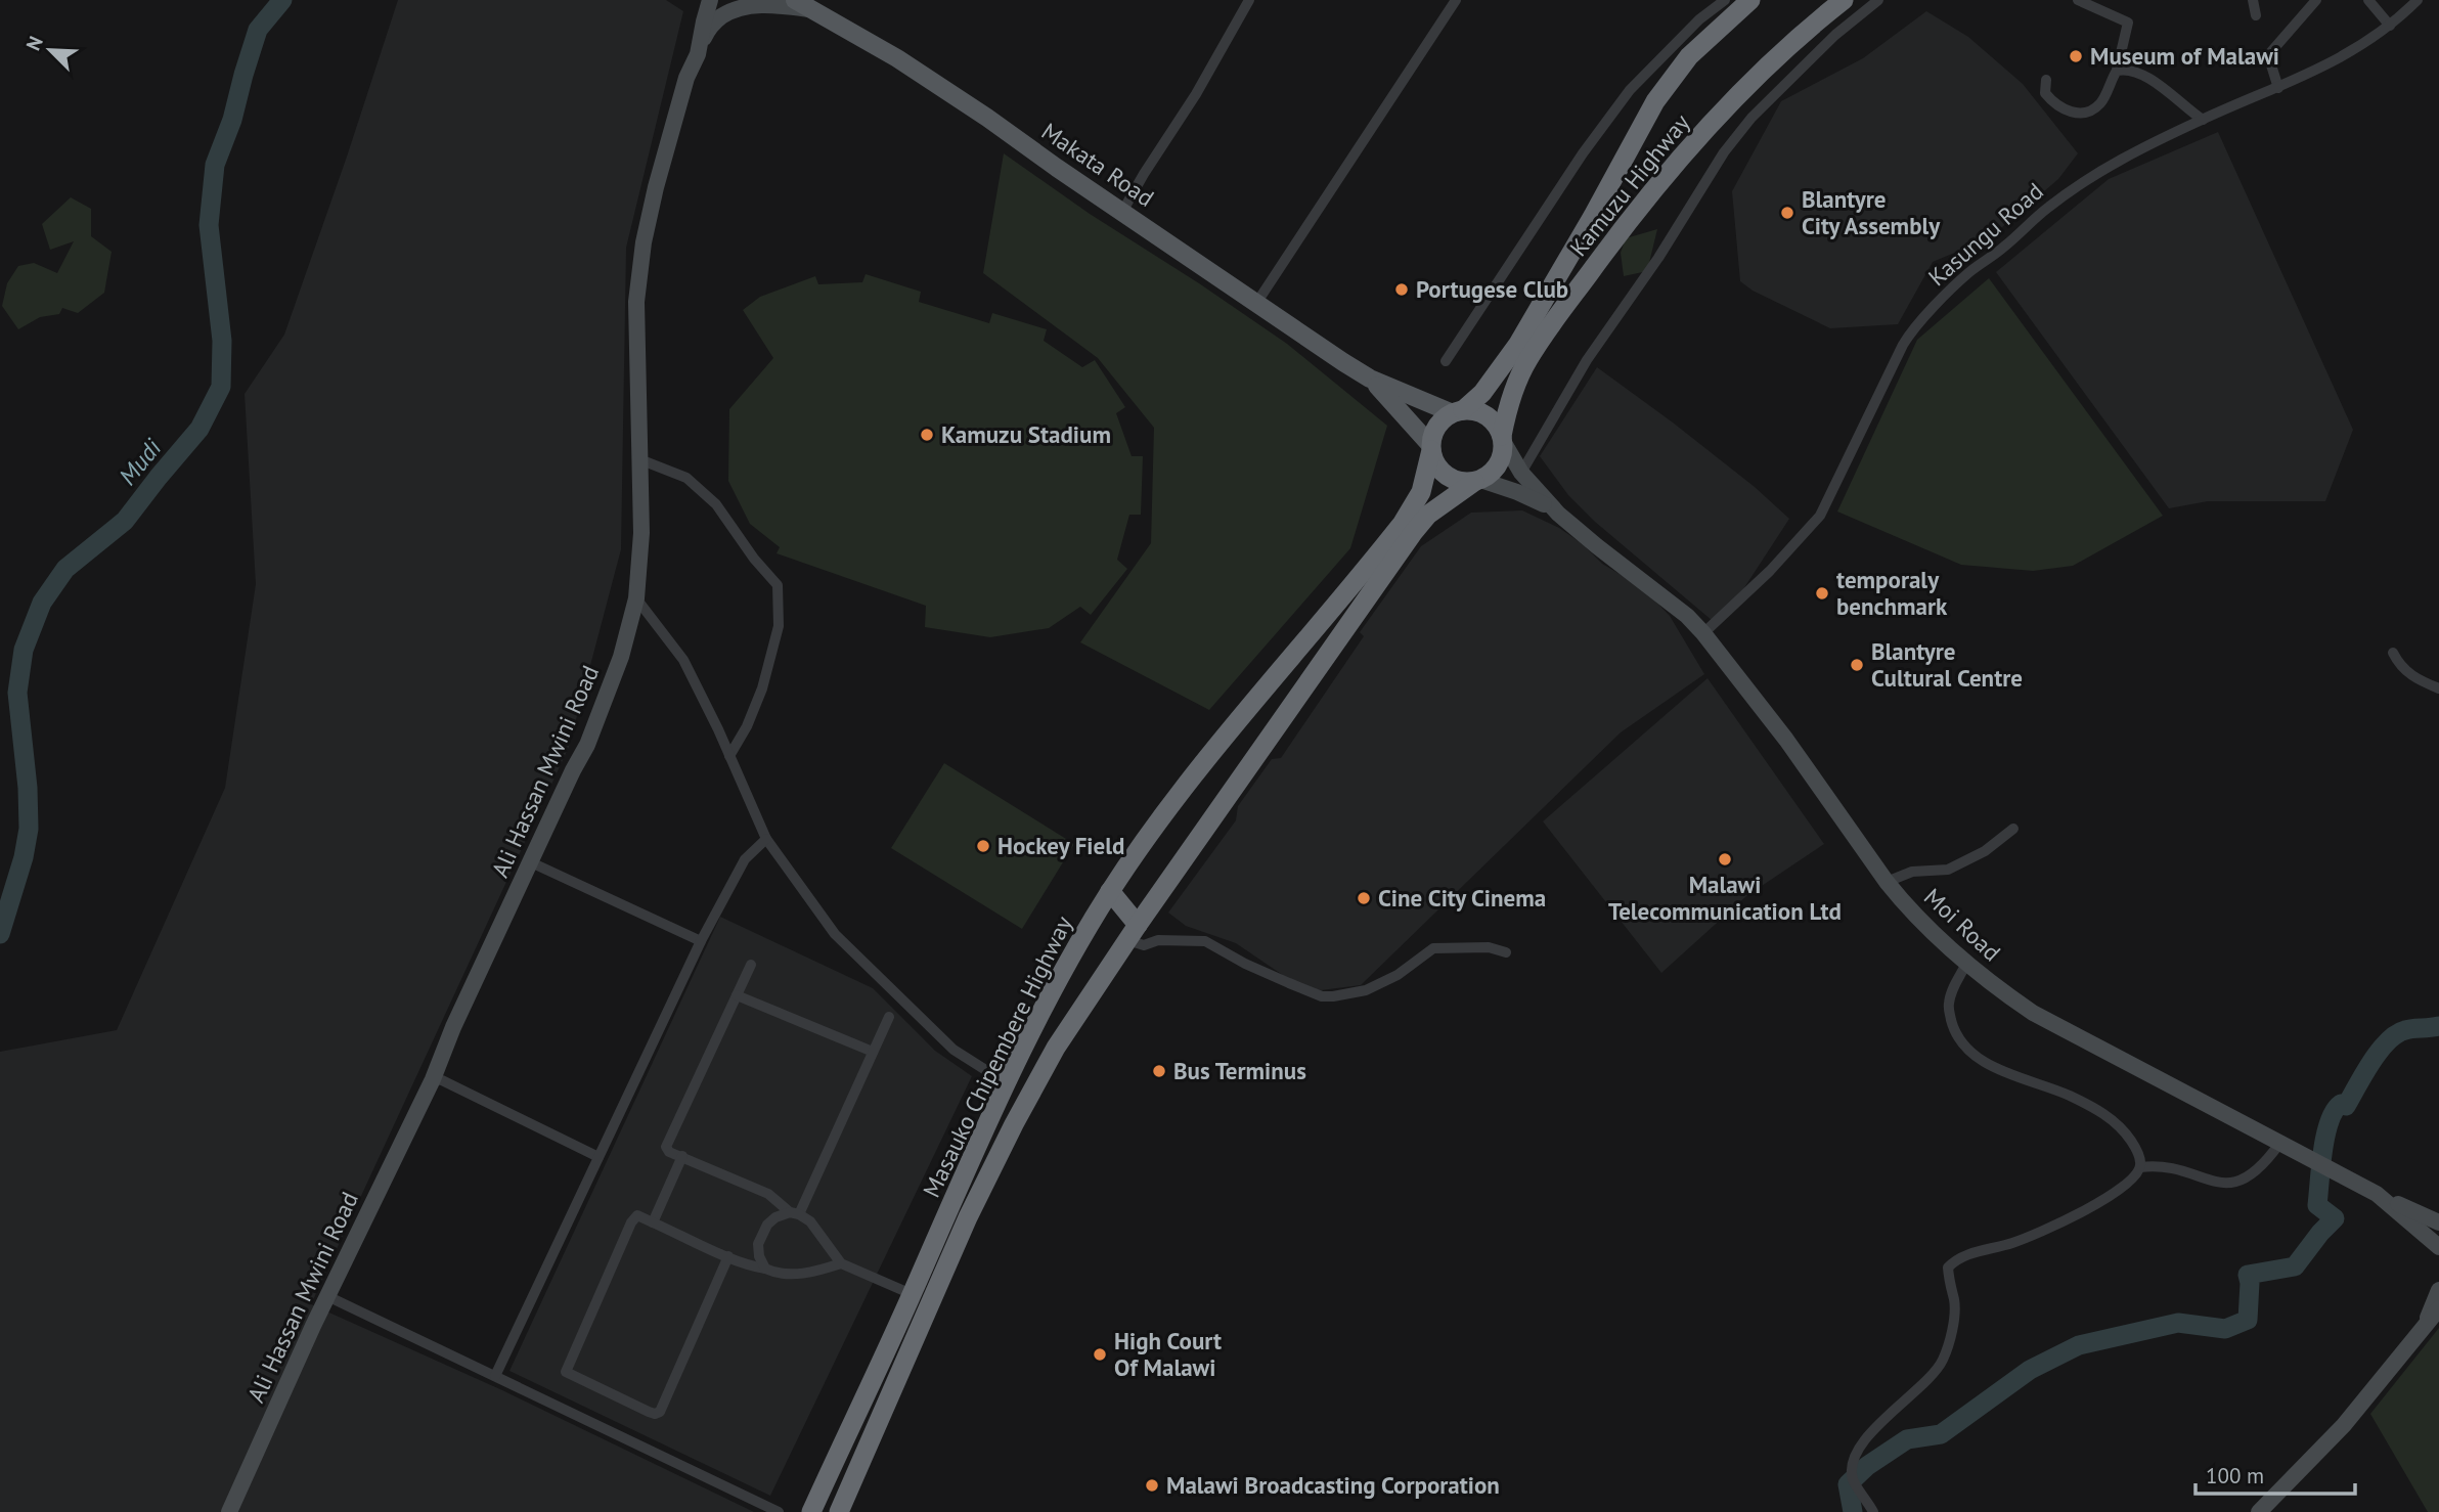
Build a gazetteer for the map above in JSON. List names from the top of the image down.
{
  "streets": {
    "highway": ["Kamuzu Highway", "Masauko Chipembere Highway"],
    "main road": ["Makata Road", "Ali Hassan Mwini Road", "Moi Road"],
    "street": ["Kasungu Road"]
  },
  "crossings": [
    ["Makata Road", "Kamuzu Highway"],
    ["Makata Road", "Masauko Chipembere Highway"],
    ["Kamuzu Highway", "Masauko Chipembere Highway"],
    ["Kasungu Road", "Moi Road"]
  ],
  "water": ["Mudi"],
  "places": [
    "Museum of Malawi",
    "Blantyre City Assembly",
    "Portugese Club",
    "Kamuzu Stadium",
    "temporaly benchmark",
    "Blantyre Cultural Centre",
    "Hockey Field",
    "Malawi Telecommunication Ltd",
    "Cine City Cinema",
    "Bus Terminus",
    "High Court Of Malawi",
    "Malawi Broadcasting Corporation"
  ],
  "scale_bar": "100 m",
  "north": "top left"
}
